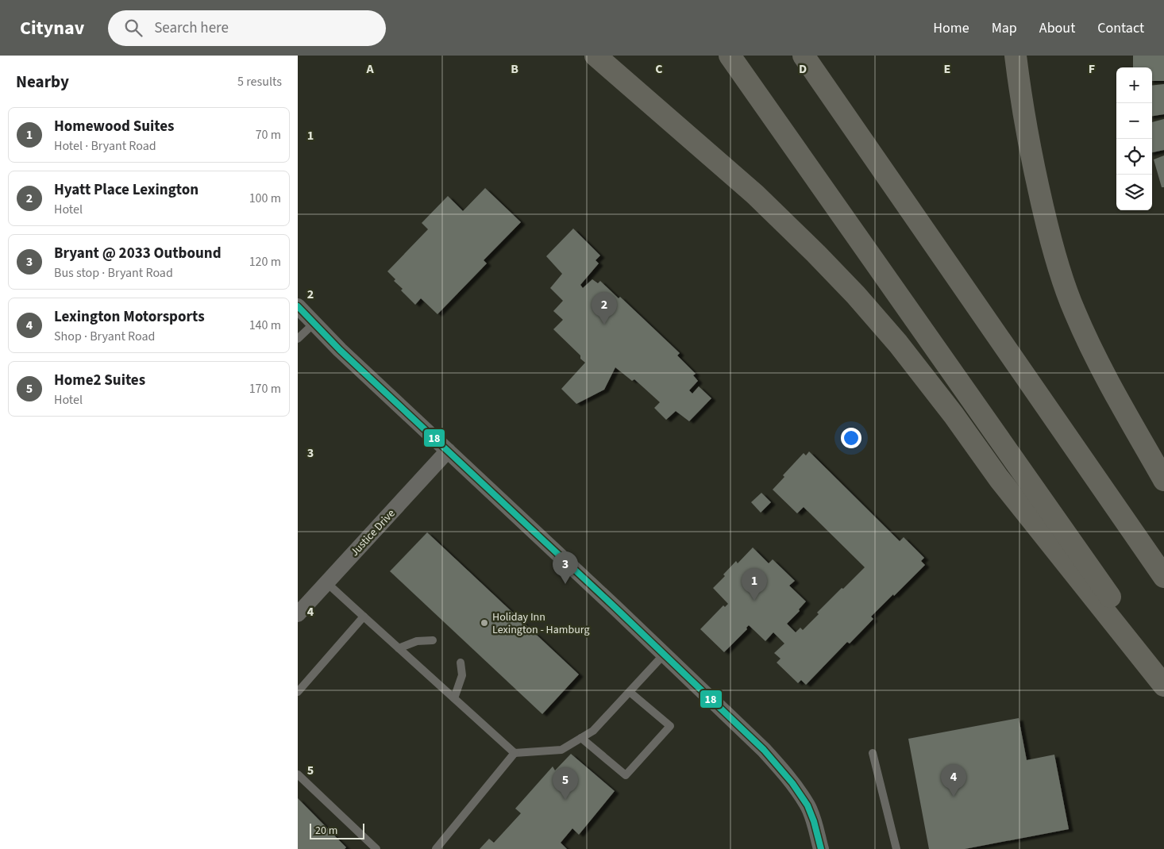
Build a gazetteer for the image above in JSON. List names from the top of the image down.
{
  "streets": {
    "street": ["Justice Drive"]
  },
  "places": ["Holiday Inn Lexington - Hamburg"],
  "lines": ["transit line 18"],
  "scale_bar": "20 m",
  "page": {
    "header": "Citynav",
    "search": "Search here",
    "nav": [
      "Home",
      "Map",
      "About",
      "Contact"
    ],
    "heading": ["Nearby", "5 results"],
    "map_buttons": ["+", "−"],
    "list": [
      {
        "mark": "1",
        "name": "Homewood Suites",
        "note": "Hotel · Bryant Road",
        "value": "70 m"
      },
      {
        "mark": "2",
        "name": "Hyatt Place Lexington",
        "note": "Hotel",
        "value": "100 m"
      },
      {
        "mark": "3",
        "name": "Bryant @ 2033 Outbound",
        "note": "Bus stop · Bryant Road",
        "value": "120 m"
      },
      {
        "mark": "4",
        "name": "Lexington Motorsports",
        "note": "Shop · Bryant Road",
        "value": "140 m"
      },
      {
        "mark": "5",
        "name": "Home2 Suites",
        "note": "Hotel",
        "value": "170 m"
      }
    ],
    "pins": [
      "2",
      "3",
      "1",
      "4",
      "5"
    ],
    "scale": "20 m"
  },
  "grid": {
    "columns": [
      "A",
      "B",
      "C",
      "D",
      "E",
      "F"
    ],
    "rows": [
      "1",
      "2",
      "3",
      "4",
      "5"
    ]
  }
}
